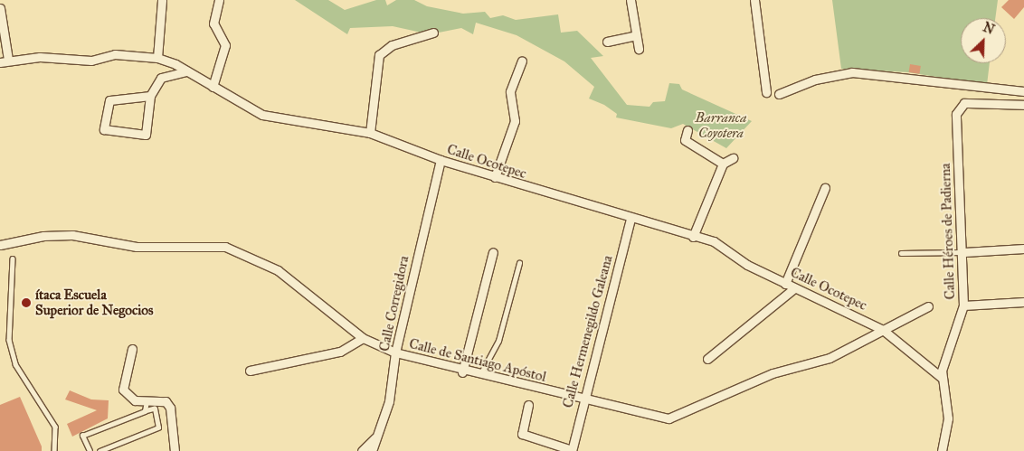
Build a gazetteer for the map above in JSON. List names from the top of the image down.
{
  "streets": {
    "street": [
      "Calle Ocotepec",
      "Calle Héroes de Padierna",
      "Calle Corregidora",
      "Calle Hermenegildo Galeana",
      "Calle de Santiago Apóstol"
    ]
  },
  "crossings": [
    ["Calle Ocotepec", "Calle Héroes de Padierna"],
    ["Calle Ocotepec", "Calle Corregidora"],
    ["Calle Ocotepec", "Calle Hermenegildo Galeana"],
    ["Calle Ocotepec", "Calle de Santiago Apóstol"],
    ["Calle Corregidora", "Calle de Santiago Apóstol"],
    ["Calle Hermenegildo Galeana", "Calle de Santiago Apóstol"]
  ],
  "parks": ["Barranca Coyotera"],
  "places": ["ítaca Escuela Superior de Negocios"],
  "north": "top right"
}
